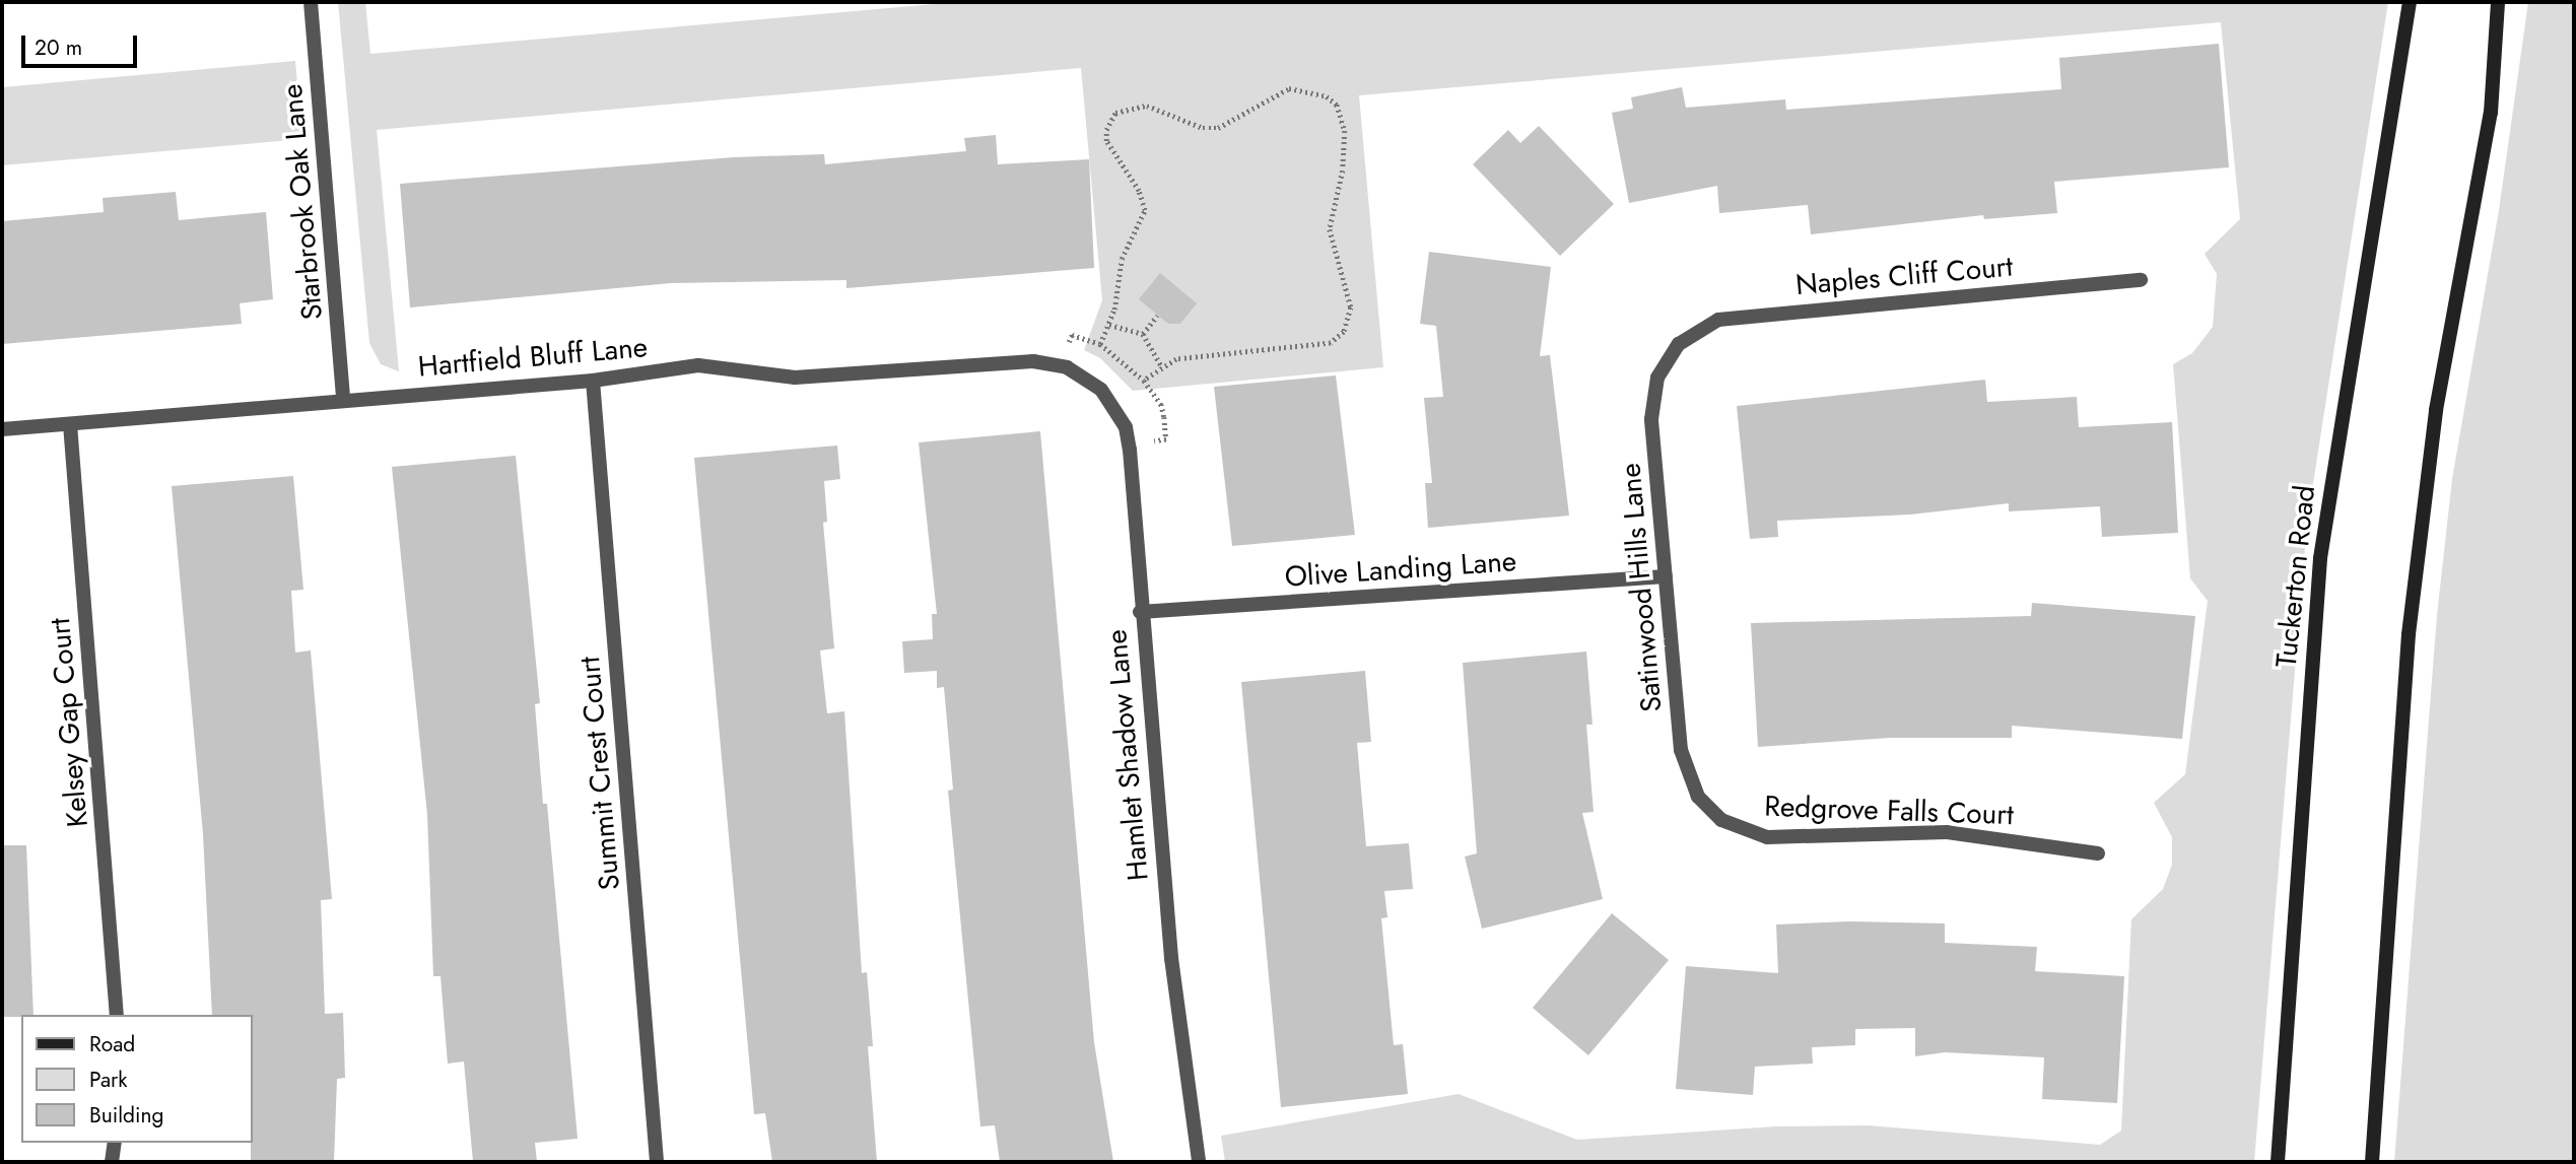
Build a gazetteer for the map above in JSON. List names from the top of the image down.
{
  "streets": {
    "main road": ["Tuckerton Road"],
    "street": [
      "Starbrook Oak Lane",
      "Naples Cliff Court",
      "Hartfield Bluff Lane",
      "Olive Landing Lane",
      "Satinwood Hills Lane",
      "Kelsey Gap Court",
      "Hamlet Shadow Lane",
      "Summit Crest Court",
      "Redgrove Falls Court"
    ]
  },
  "crossings": [
    ["Starbrook Oak Lane", "Hartfield Bluff Lane"],
    ["Naples Cliff Court", "Satinwood Hills Lane"],
    ["Hartfield Bluff Lane", "Kelsey Gap Court"],
    ["Hartfield Bluff Lane", "Hamlet Shadow Lane"],
    ["Hartfield Bluff Lane", "Summit Crest Court"],
    ["Olive Landing Lane", "Satinwood Hills Lane"],
    ["Olive Landing Lane", "Hamlet Shadow Lane"],
    ["Satinwood Hills Lane", "Redgrove Falls Court"]
  ],
  "legend": ["Road", "Park", "Building"],
  "scale_bar": "20 m"
}
